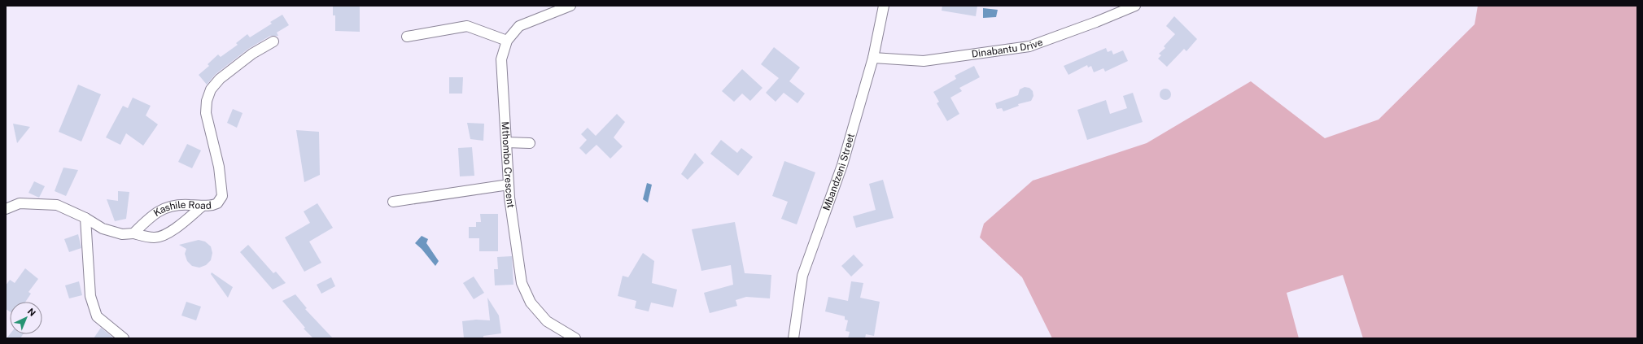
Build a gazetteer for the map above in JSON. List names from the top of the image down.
{
  "streets": {
    "street": [
      "Dinabantu Drive",
      "Mthombo Crescent",
      "Mbandzeni Street",
      "Kashile Road"
    ]
  },
  "crossings": [
    ["Dinabantu Drive", "Mbandzeni Street"]
  ],
  "north": "top right"
}
